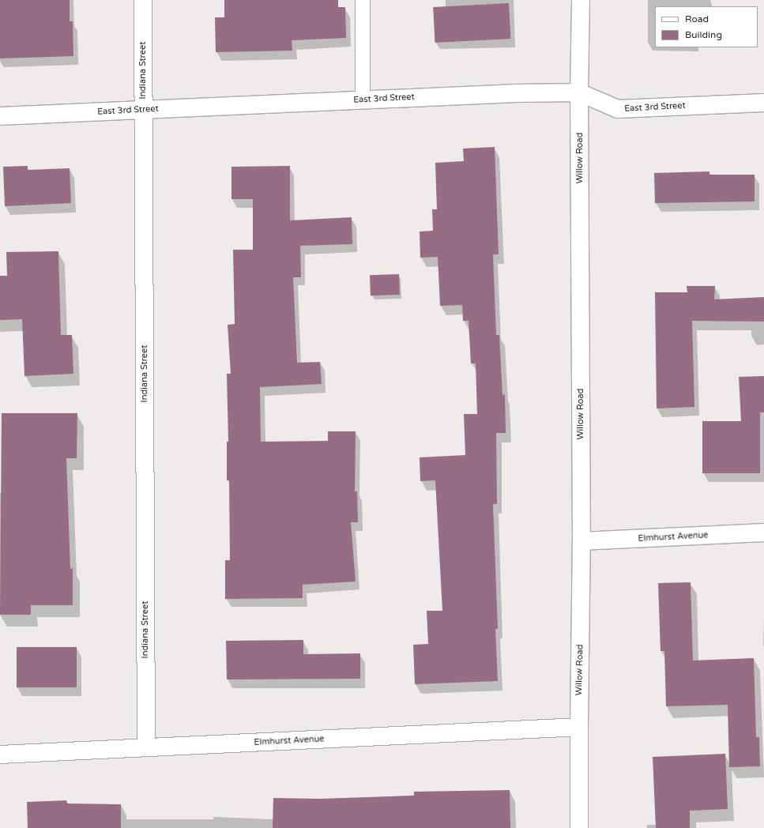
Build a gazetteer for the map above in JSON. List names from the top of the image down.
{
  "streets": {
    "street": [
      "Indiana Street",
      "East 3rd Street",
      "Willow Road",
      "Elmhurst Avenue"
    ]
  },
  "crossings": [
    ["Indiana Street", "East 3rd Street"],
    ["Indiana Street", "Elmhurst Avenue"],
    ["East 3rd Street", "Willow Road"],
    ["Willow Road", "Elmhurst Avenue"]
  ],
  "legend": ["Road", "Building"]
}
